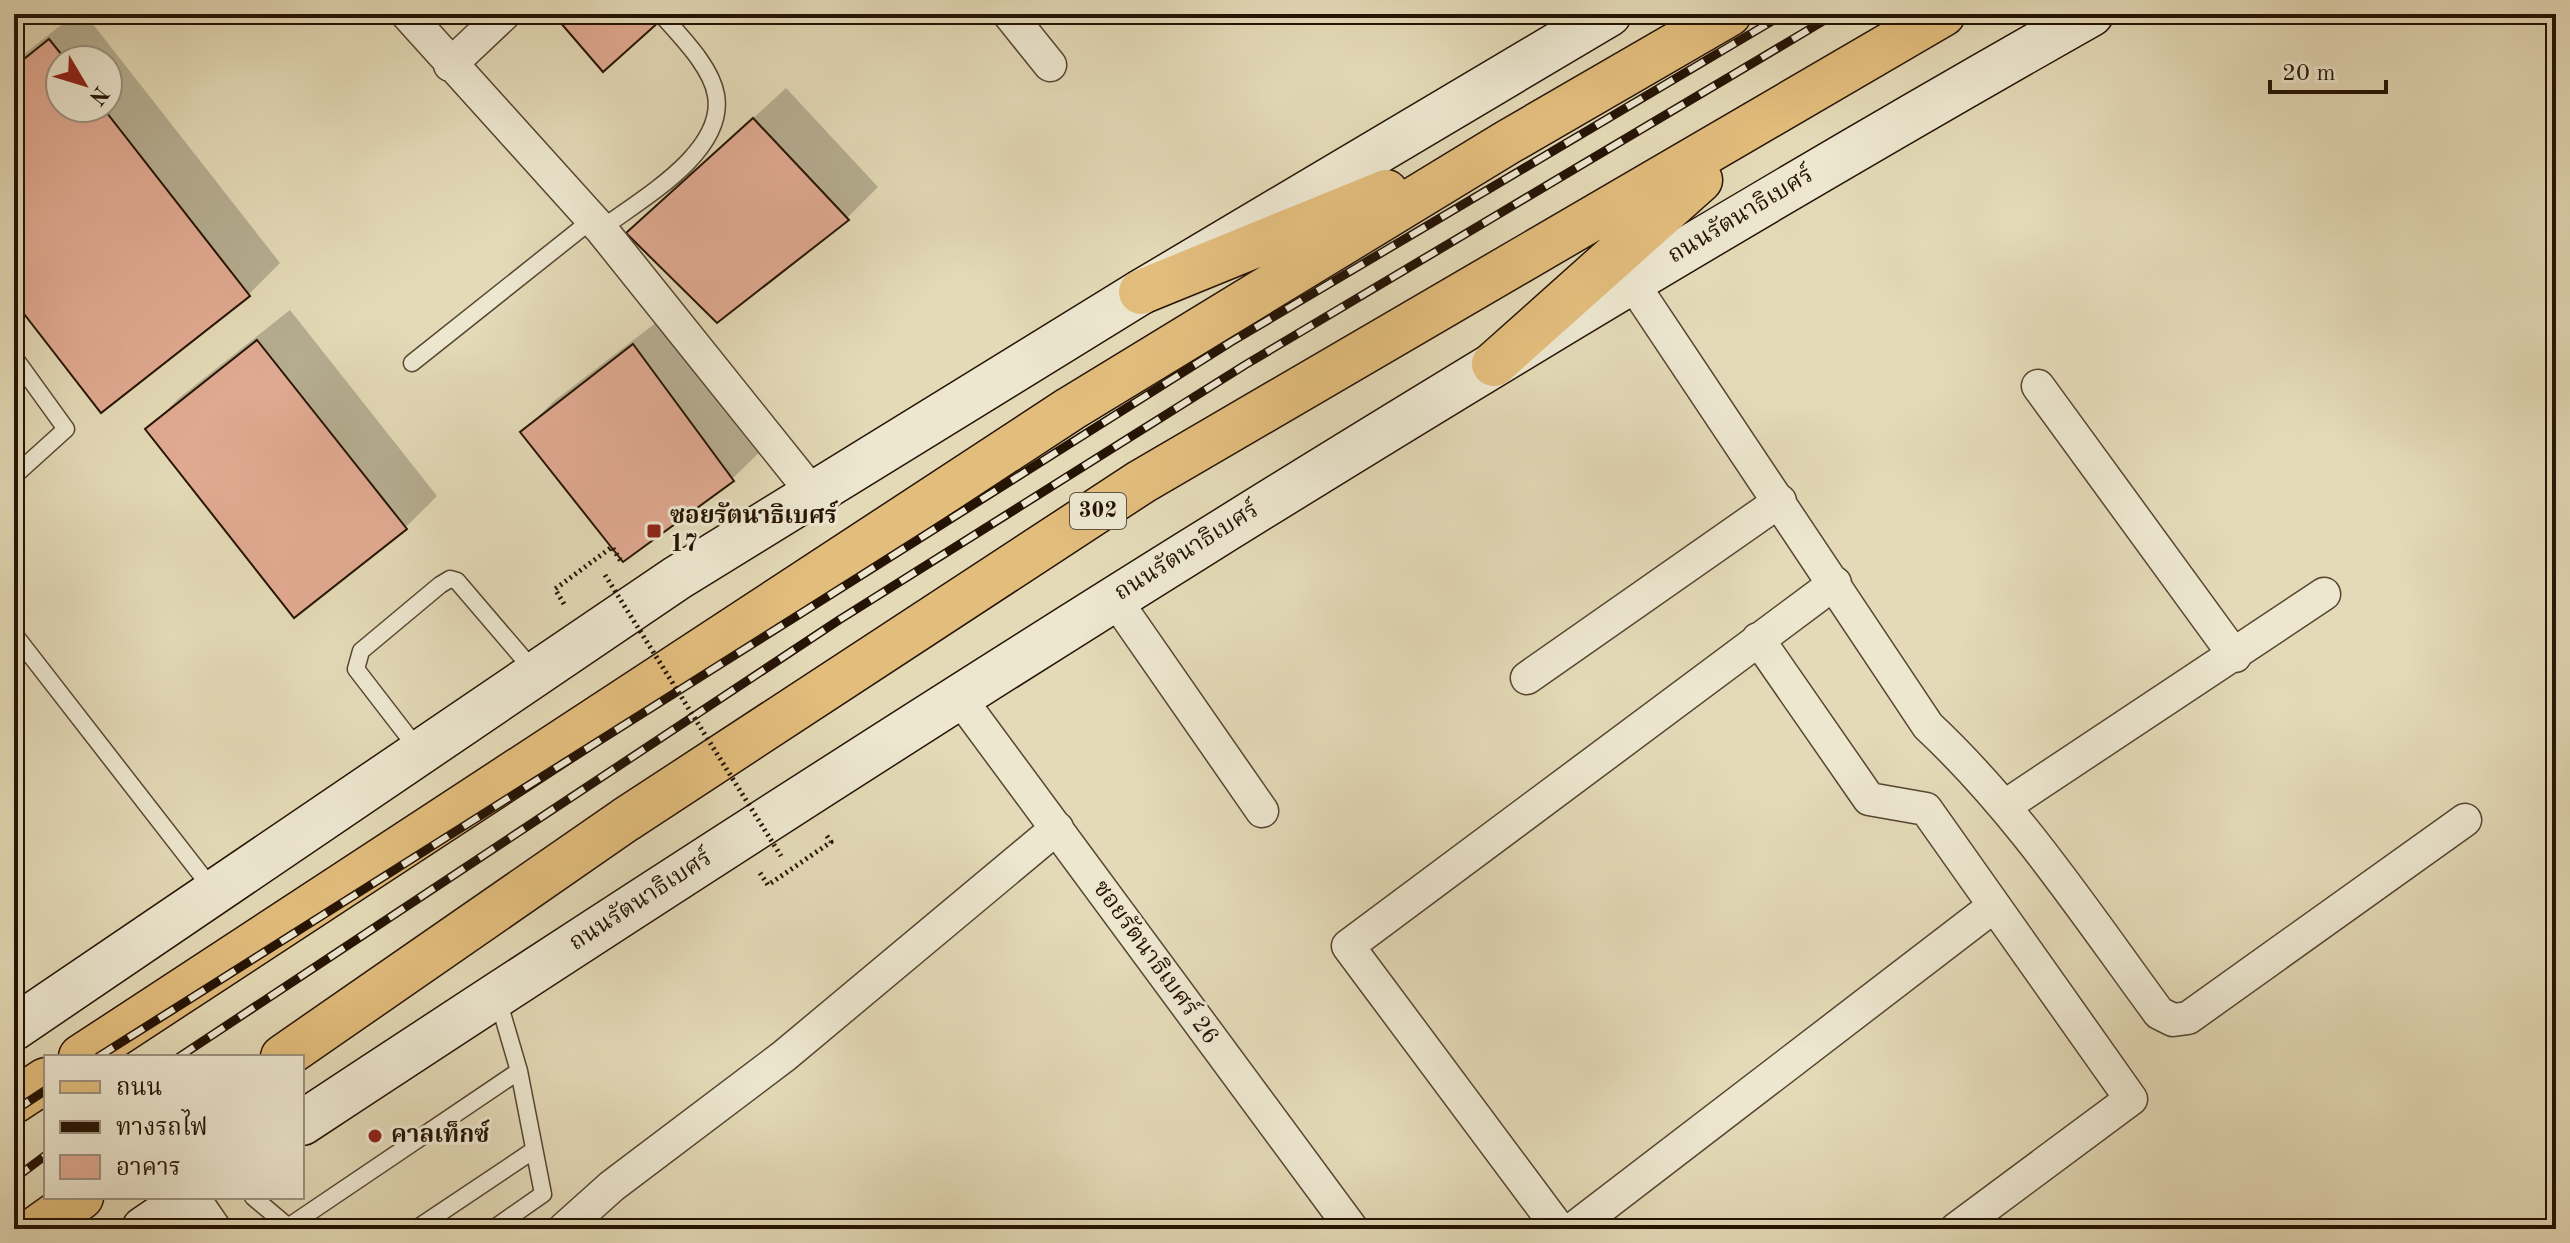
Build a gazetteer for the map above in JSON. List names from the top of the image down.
{
  "streets": {
    "main road": ["ถนนรัตนาธิเบศร์", "302"],
    "street": ["ซอยรัตนาธิเบศร์ 26"]
  },
  "crossings": [
    ["ถนนรัตนาธิเบศร์", "ซอยรัตนาธิเบศร์ 26"]
  ],
  "places": {
    "transit": ["ซอยรัตนาธิเบศร์ 17"],
    "other": ["คาลเท็กซ์"]
  },
  "legend": ["ถนน", "ทางรถไฟ", "อาคาร"],
  "scale_bar": "20 m",
  "north": "bottom right"
}
